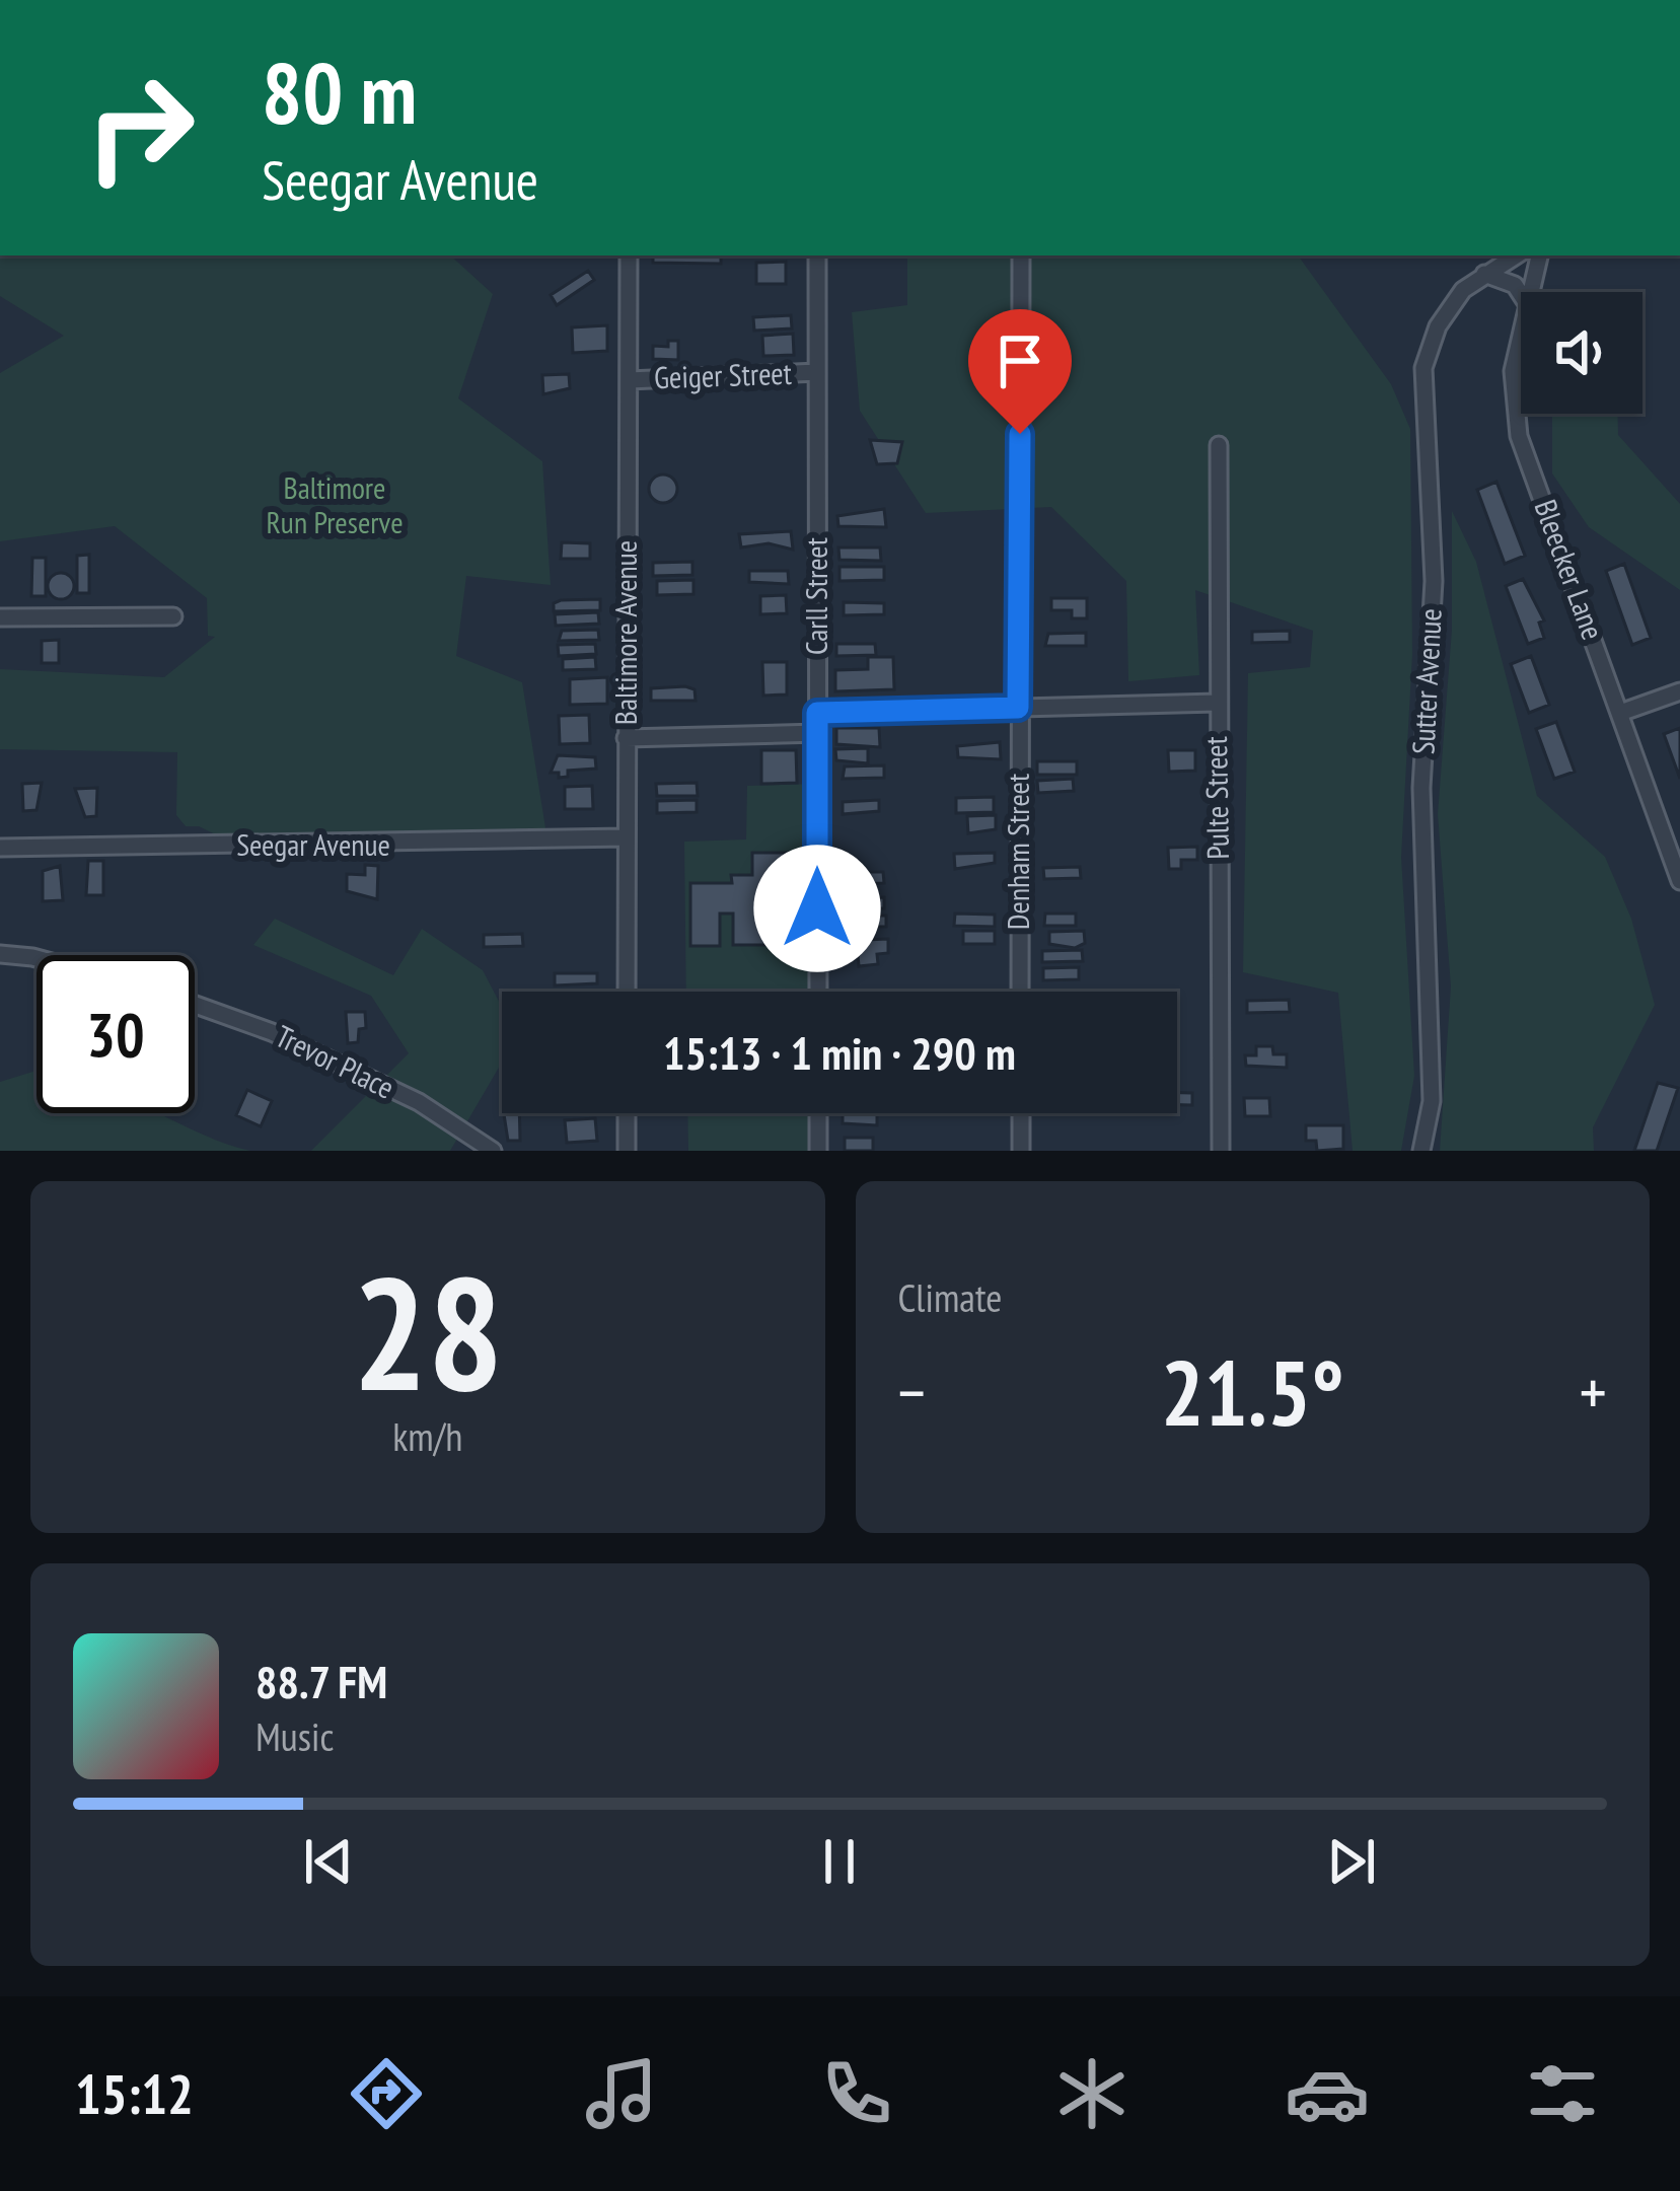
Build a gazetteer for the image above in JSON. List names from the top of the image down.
{
  "streets": {
    "street": [
      "Geiger Street",
      "Bleecker Lane",
      "Carll Street",
      "Baltimore Avenue",
      "Sutter Avenue",
      "Pulte Street",
      "Seegar Avenue",
      "Denham Street",
      "Trevor Place"
    ]
  },
  "crossings": [
    ["Geiger Street", "Carll Street"],
    ["Geiger Street", "Baltimore Avenue"],
    ["Baltimore Avenue", "Seegar Avenue"]
  ],
  "parks": ["Baltimore Run Preserve"],
  "page": {
    "turn": ["80 m", "Seegar Avenue"],
    "limit": "30",
    "trip": "15:13 · 1 min · 290 m",
    "tile": [
      ["28", "km/h"],
      "Climate"
    ],
    "heat": ["−", "21.5°", "+"],
    "song": ["88.7 FM", "Music"],
    "tabs": "15:12"
  }
}
